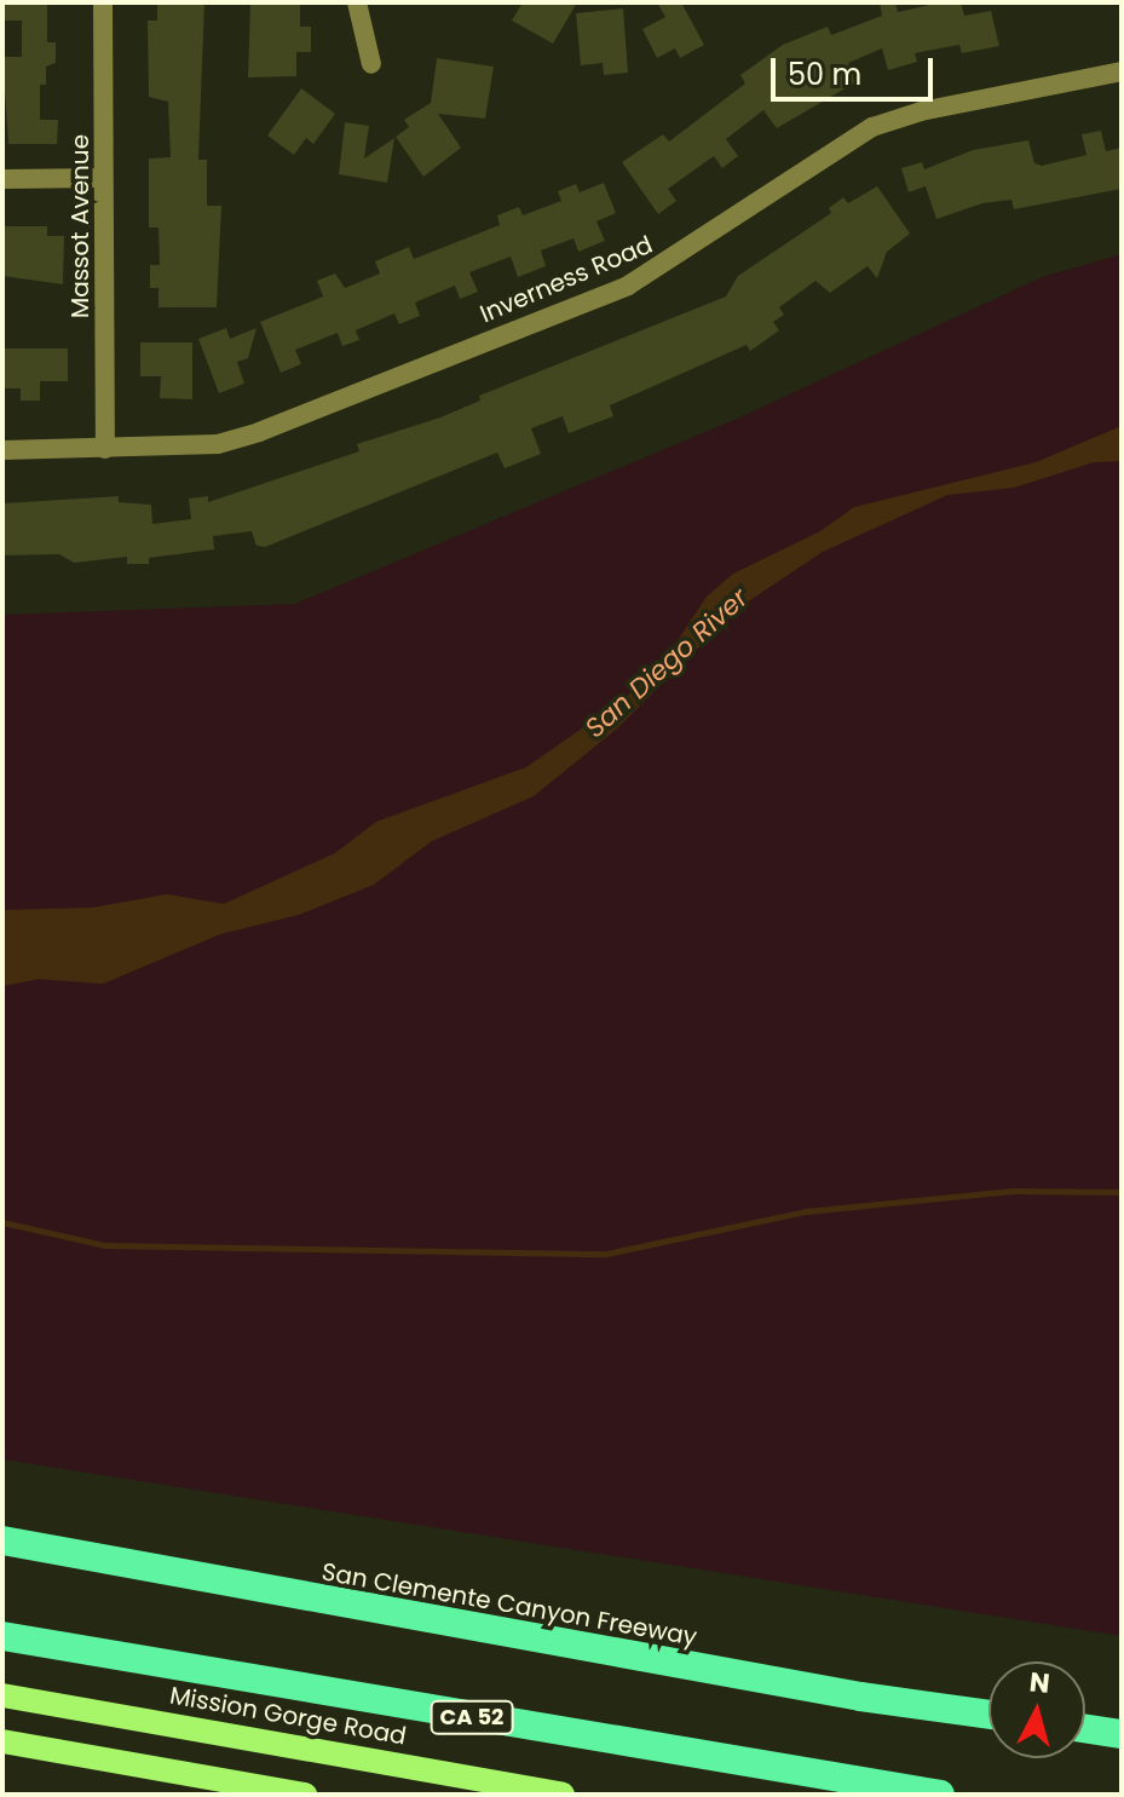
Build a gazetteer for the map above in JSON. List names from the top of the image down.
{
  "streets": {
    "highway": ["San Clemente Canyon Freeway", "CA 52"],
    "main road": ["Mission Gorge Road"],
    "street": ["Massot Avenue", "Inverness Road"]
  },
  "crossings": [
    ["Massot Avenue", "Inverness Road"]
  ],
  "water": ["San Diego River"],
  "scale_bar": "50 m",
  "north": "top"
}
